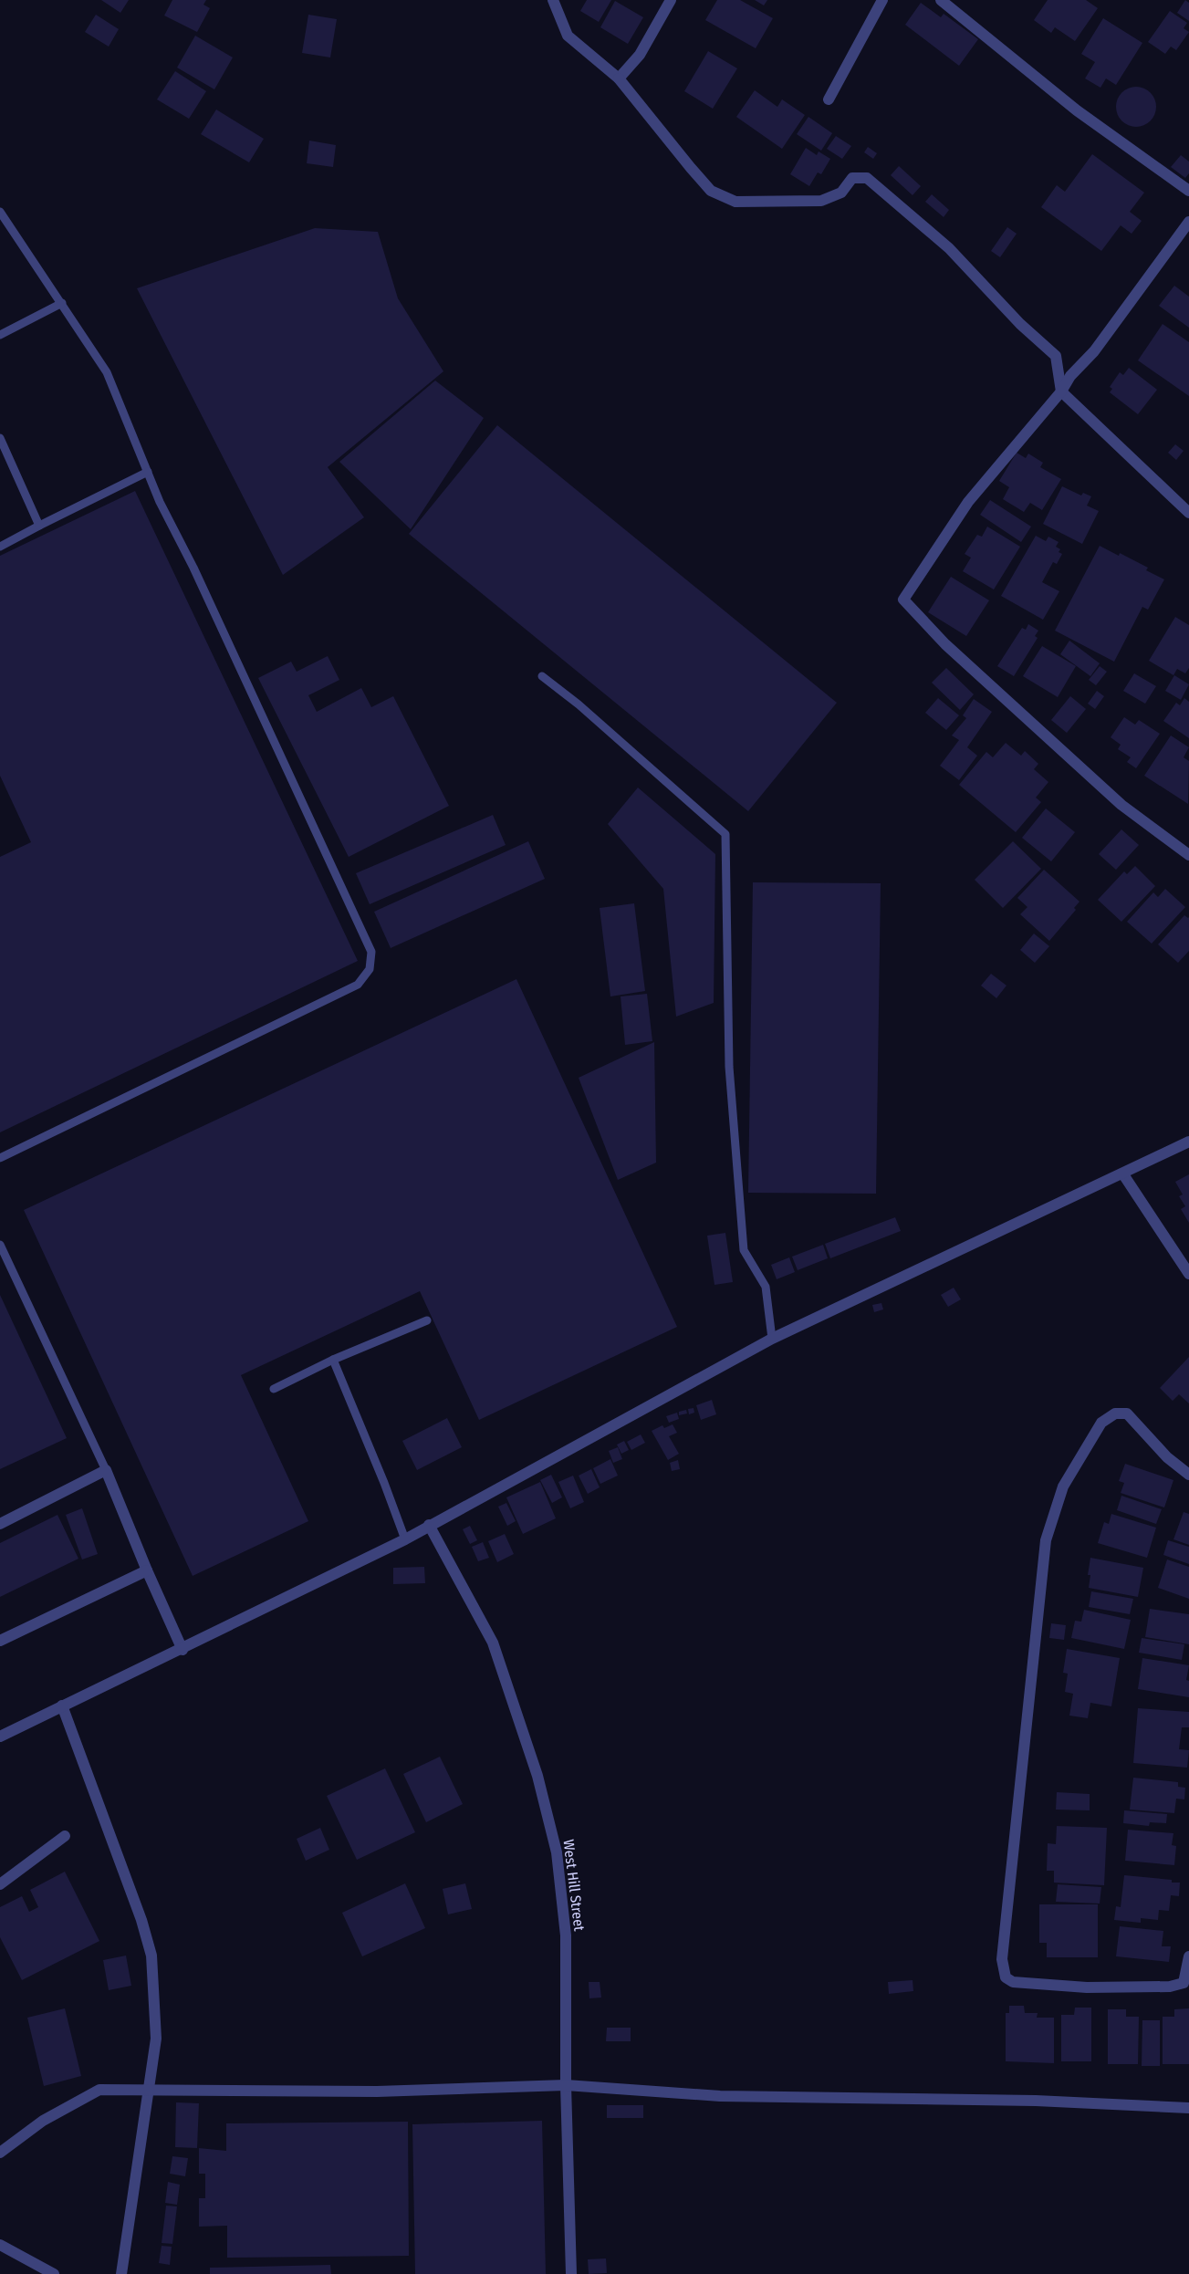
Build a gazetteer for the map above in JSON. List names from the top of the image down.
{
  "streets": {
    "street": ["West Hill Street"]
  }
}
